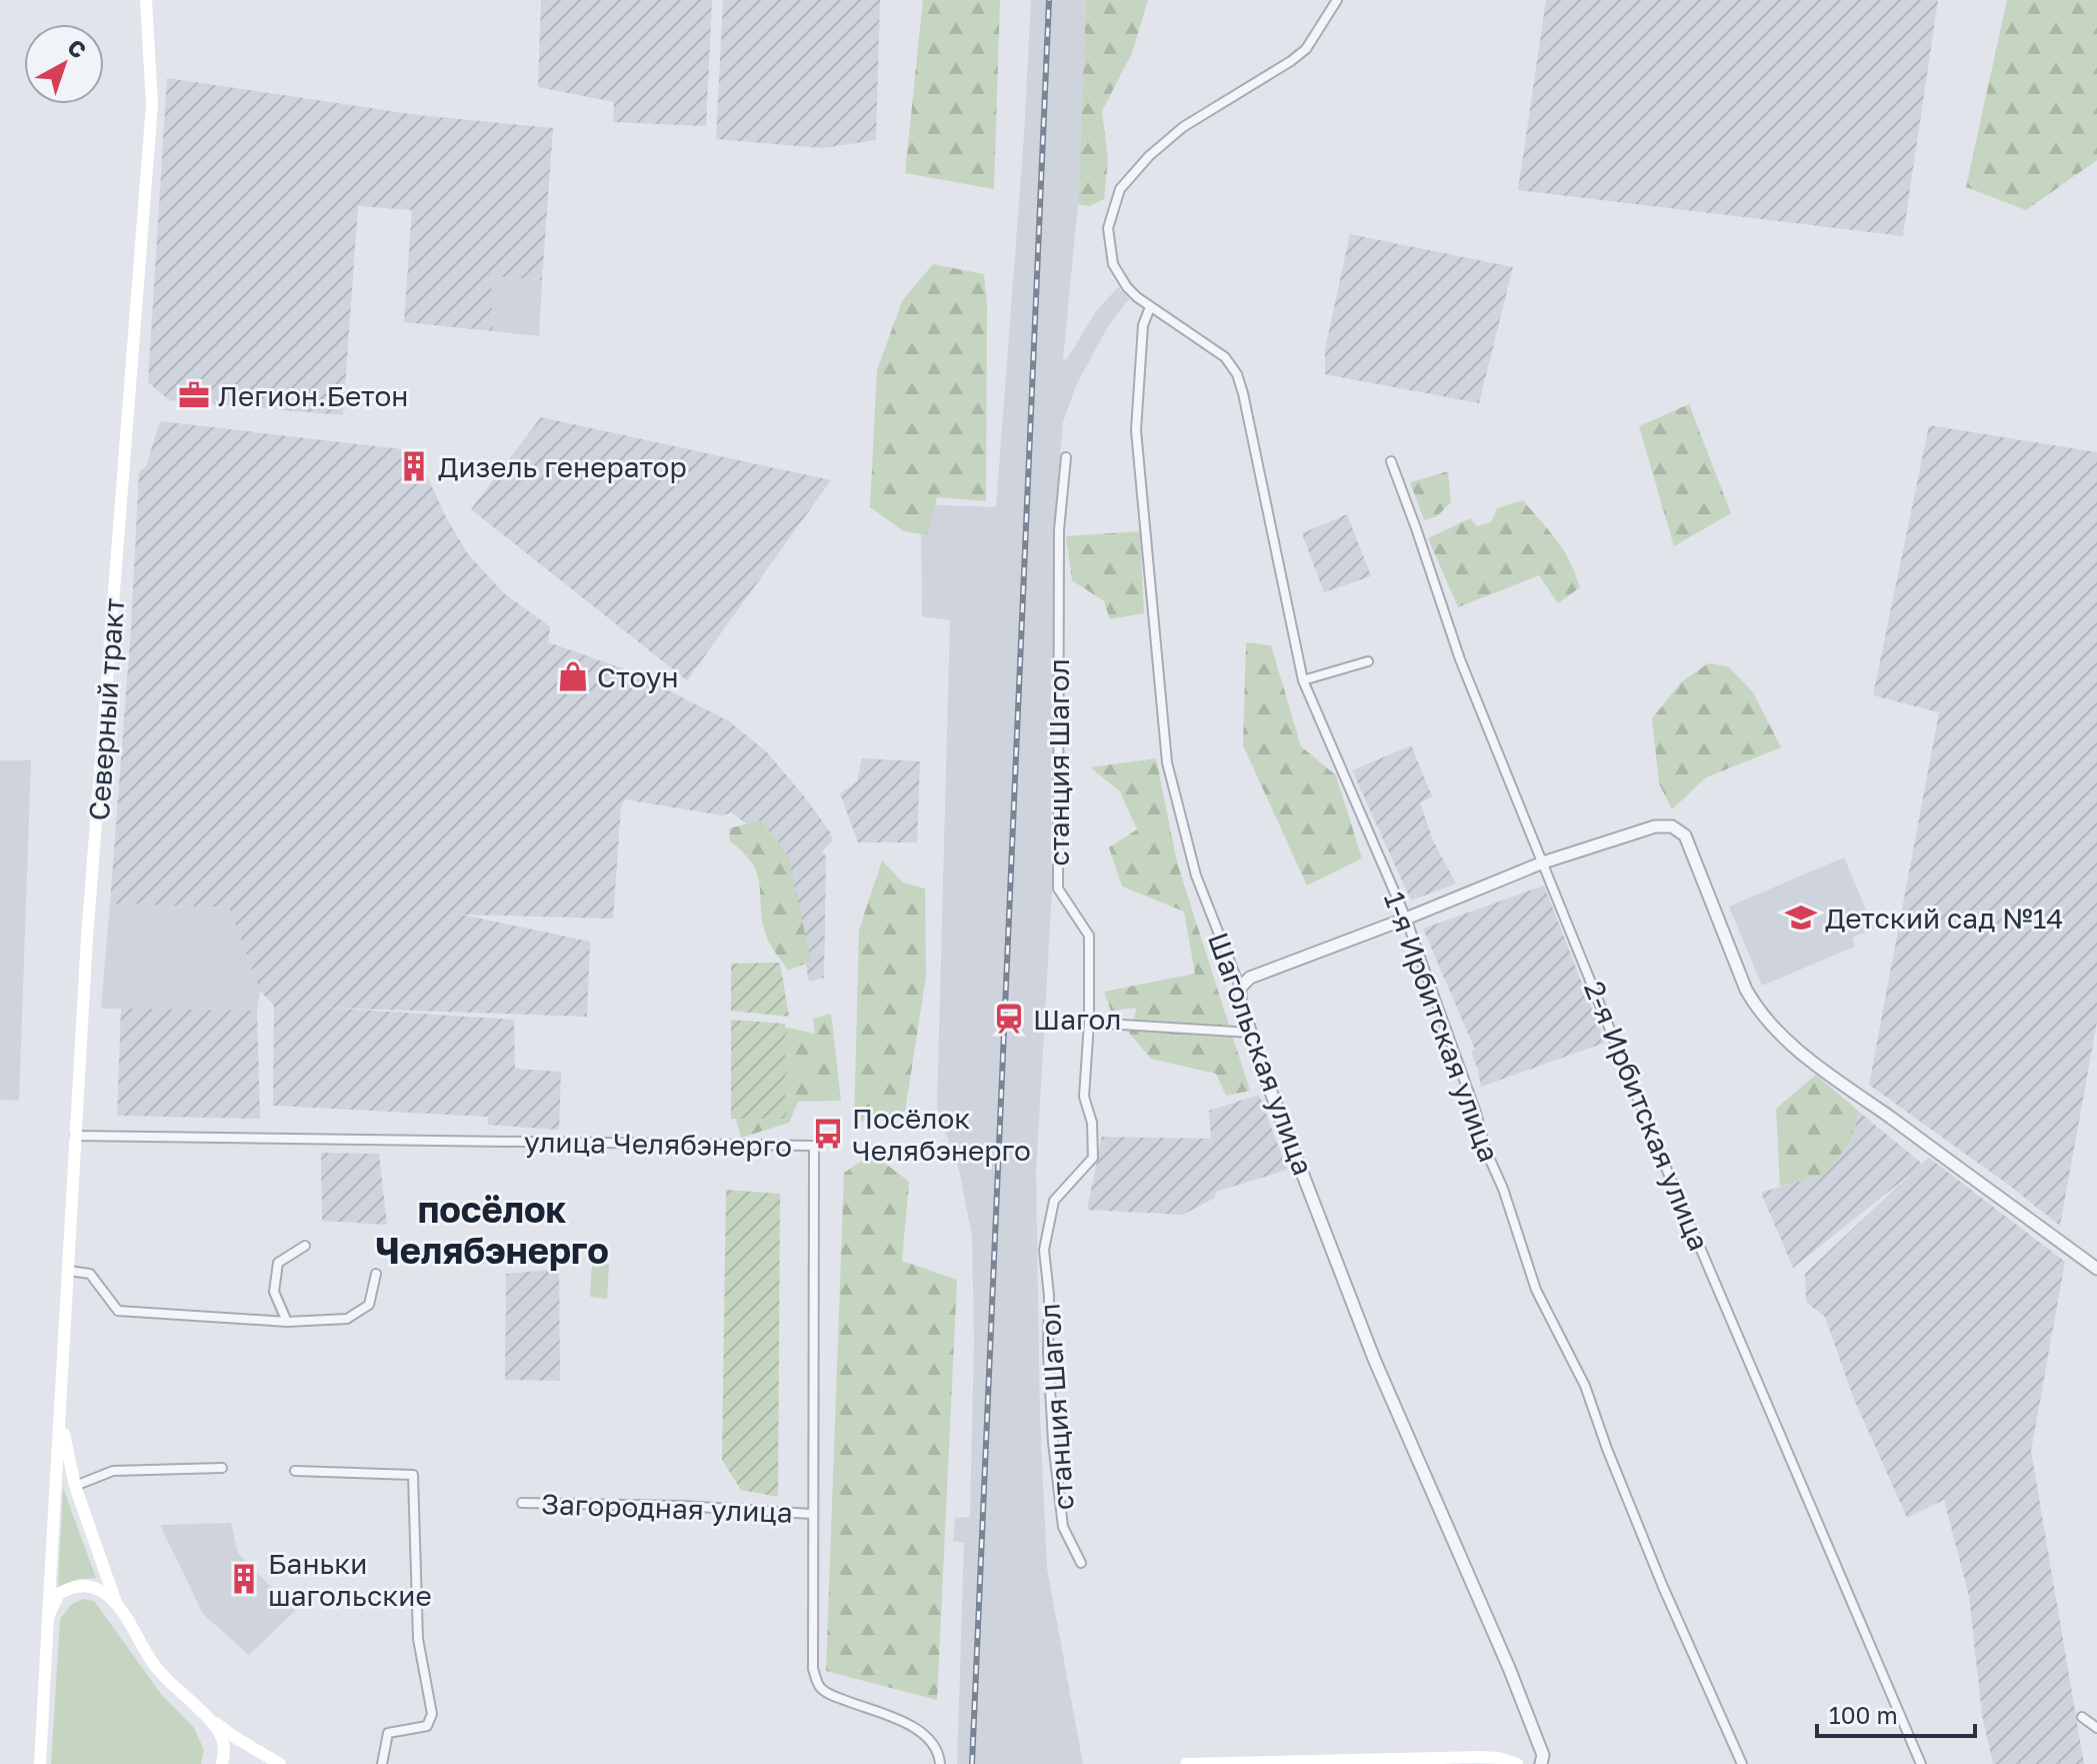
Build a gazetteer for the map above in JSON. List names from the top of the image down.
{
  "streets": {
    "main road": ["Северный тракт"],
    "street": [
      "станция Шагол",
      "1-я Ирбитская улица",
      "Шагольская улица",
      "2-я Ирбитская улица",
      "улица Челябэнерго",
      "Загородная улица"
    ]
  },
  "crossings": [
    ["Северный тракт", "улица Челябэнерго"],
    ["1-я Ирбитская улица", "Шагольская улица"],
    ["улица Челябэнерго", "Загородная улица"]
  ],
  "districts": ["посёлок Челябэнерго"],
  "places": {
    "office": ["Легион.Бетон"],
    "building": ["Дизель генератор", "Баньки шагольские"],
    "shop": ["Стоун"],
    "school or university": ["Детский сад №14"],
    "station": ["Шагол"],
    "bus stop": ["Посёлок Челябэнерго"]
  },
  "scale_bar": "100 m",
  "north": "top right"
}
